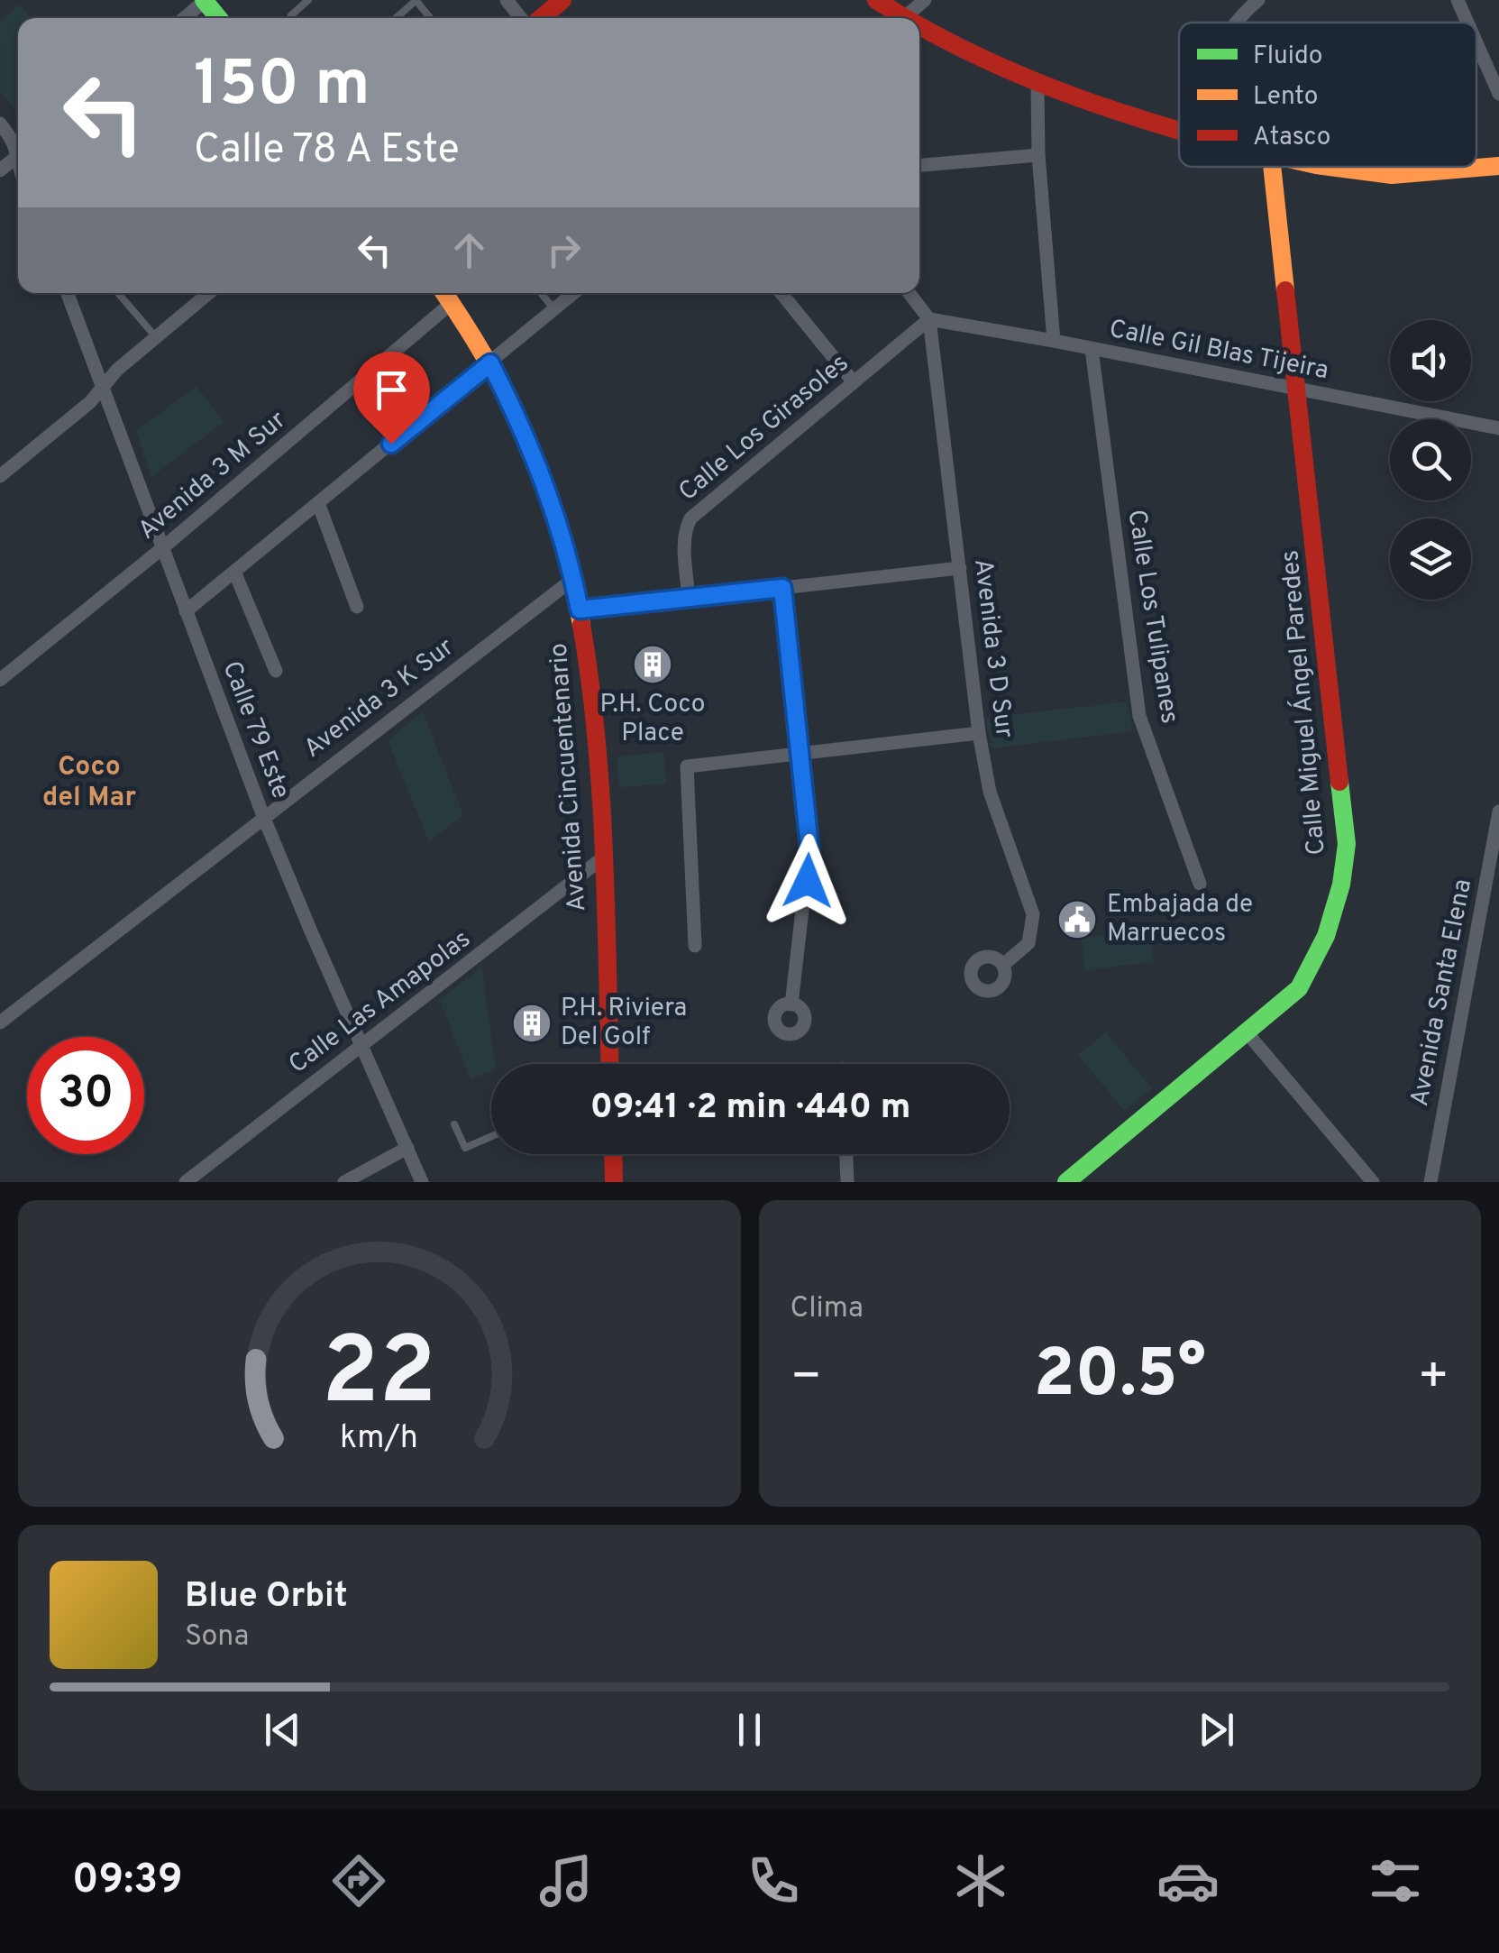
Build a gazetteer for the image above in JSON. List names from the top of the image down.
{
  "streets": {
    "street": [
      "Calle Gil Blas Tijeira",
      "Calle Los Girasoles",
      "Avenida 3 M Sur",
      "Calle Los Tulipanes",
      "Avenida 3 D Sur",
      "Avenida 3 K Sur",
      "Calle Miguel Ángel Paredes",
      "Calle 79 Este",
      "Avenida Cincuentenario",
      "Avenida Santa Elena",
      "Calle Las Amapolas"
    ]
  },
  "crossings": [
    ["Calle Gil Blas Tijeira", "Calle Los Girasoles"],
    ["Calle Gil Blas Tijeira", "Calle Los Tulipanes"],
    ["Calle Gil Blas Tijeira", "Avenida 3 D Sur"],
    ["Calle Gil Blas Tijeira", "Calle Miguel Ángel Paredes"],
    ["Calle Los Girasoles", "Avenida 3 D Sur"],
    ["Avenida 3 M Sur", "Calle 79 Este"],
    ["Avenida 3 K Sur", "Calle 79 Este"],
    ["Avenida 3 K Sur", "Avenida Cincuentenario"],
    ["Calle 79 Este", "Calle Las Amapolas"],
    ["Avenida Cincuentenario", "Calle Las Amapolas"]
  ],
  "districts": ["Coco del Mar"],
  "places": {
    "building": ["P.H. Coco Place", "P.H. Riviera Del Golf"],
    "public building": ["Embajada de Marruecos"]
  },
  "legend": ["Fluido", "Lento", "Atasco"],
  "page": {
    "turn": ["150 m", "Calle 78 A Este"],
    "limit": "30",
    "trip": "09:41 · 2 min · 440 m",
    "tile": "Clima",
    "heat": ["−", "20.5°", "+"],
    "song": ["Blue Orbit", "Sona"],
    "tabs": "09:39",
    "gauge": ["22", "km/h"]
  }
}
